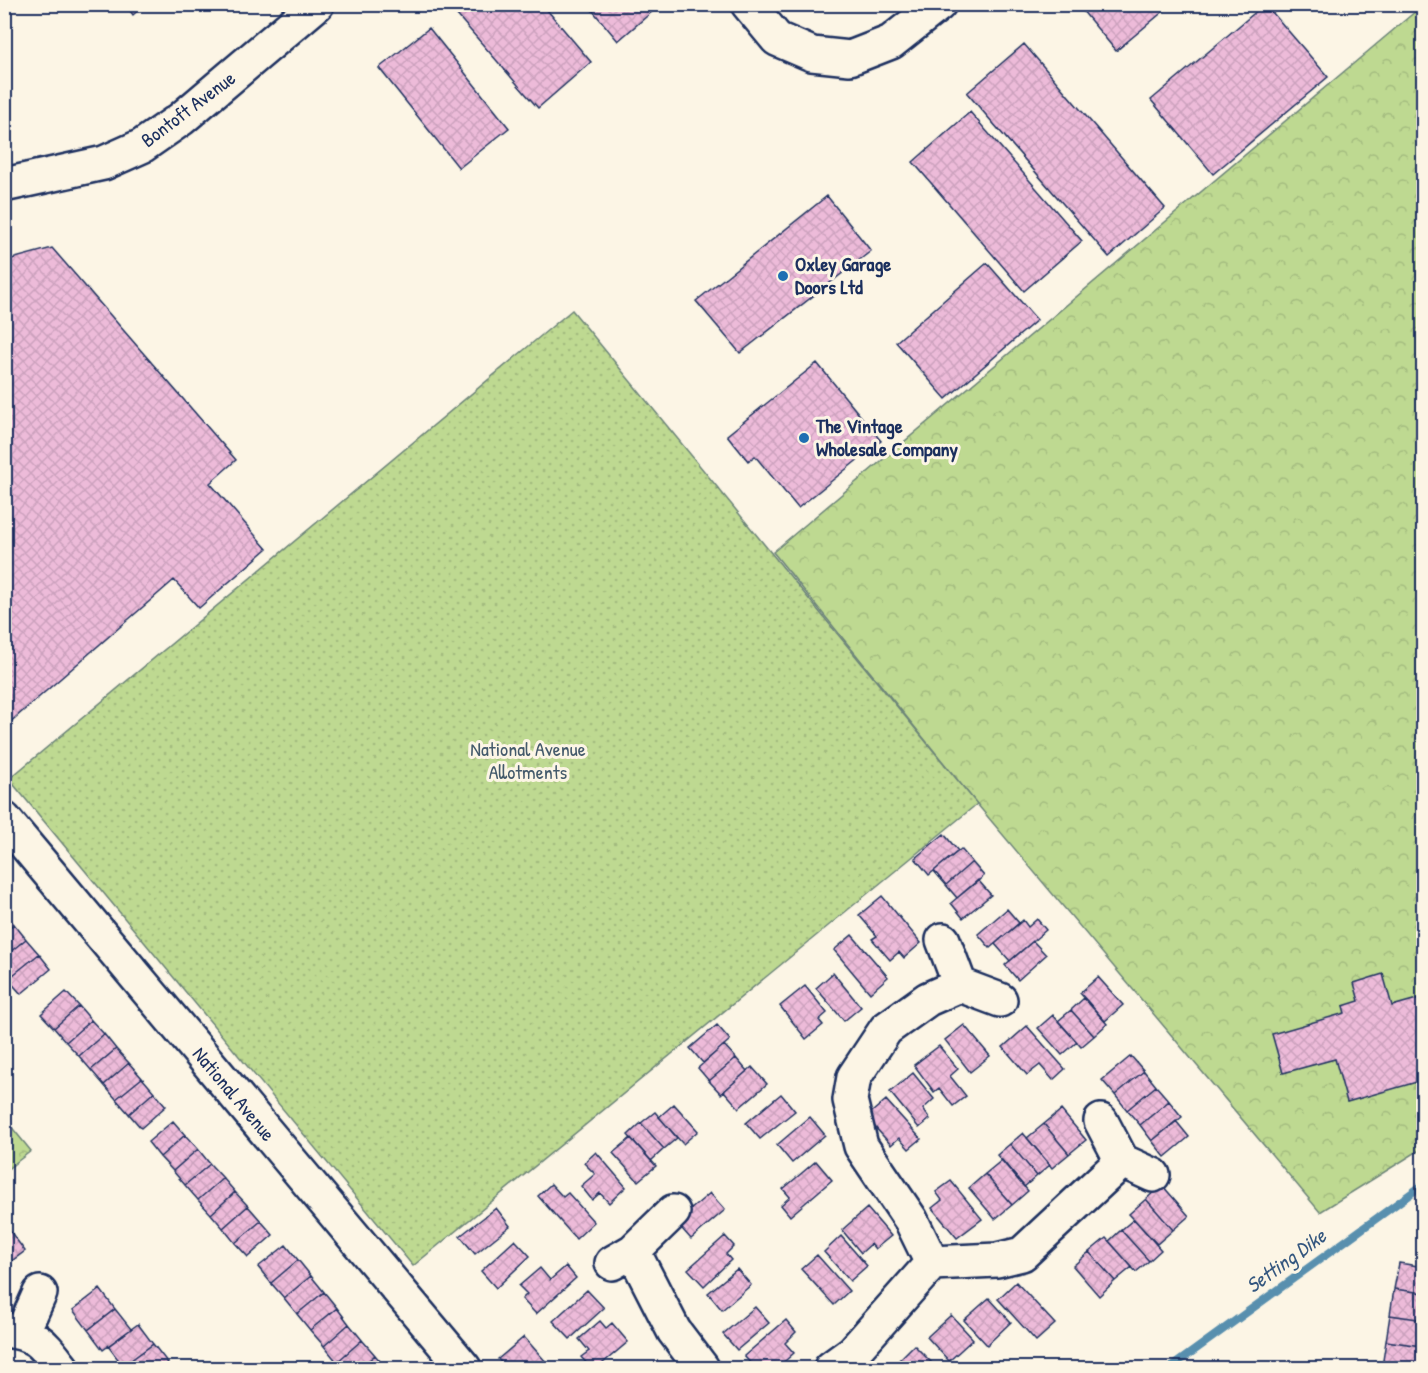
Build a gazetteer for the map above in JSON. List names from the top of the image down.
{
  "streets": {
    "street": ["Bontoft Avenue", "National Avenue"]
  },
  "water": ["Setting Dike"],
  "parks": ["National Avenue Allotments"],
  "places": ["Oxley Garage Doors Ltd", "The Vintage Wholesale Company"]
}
